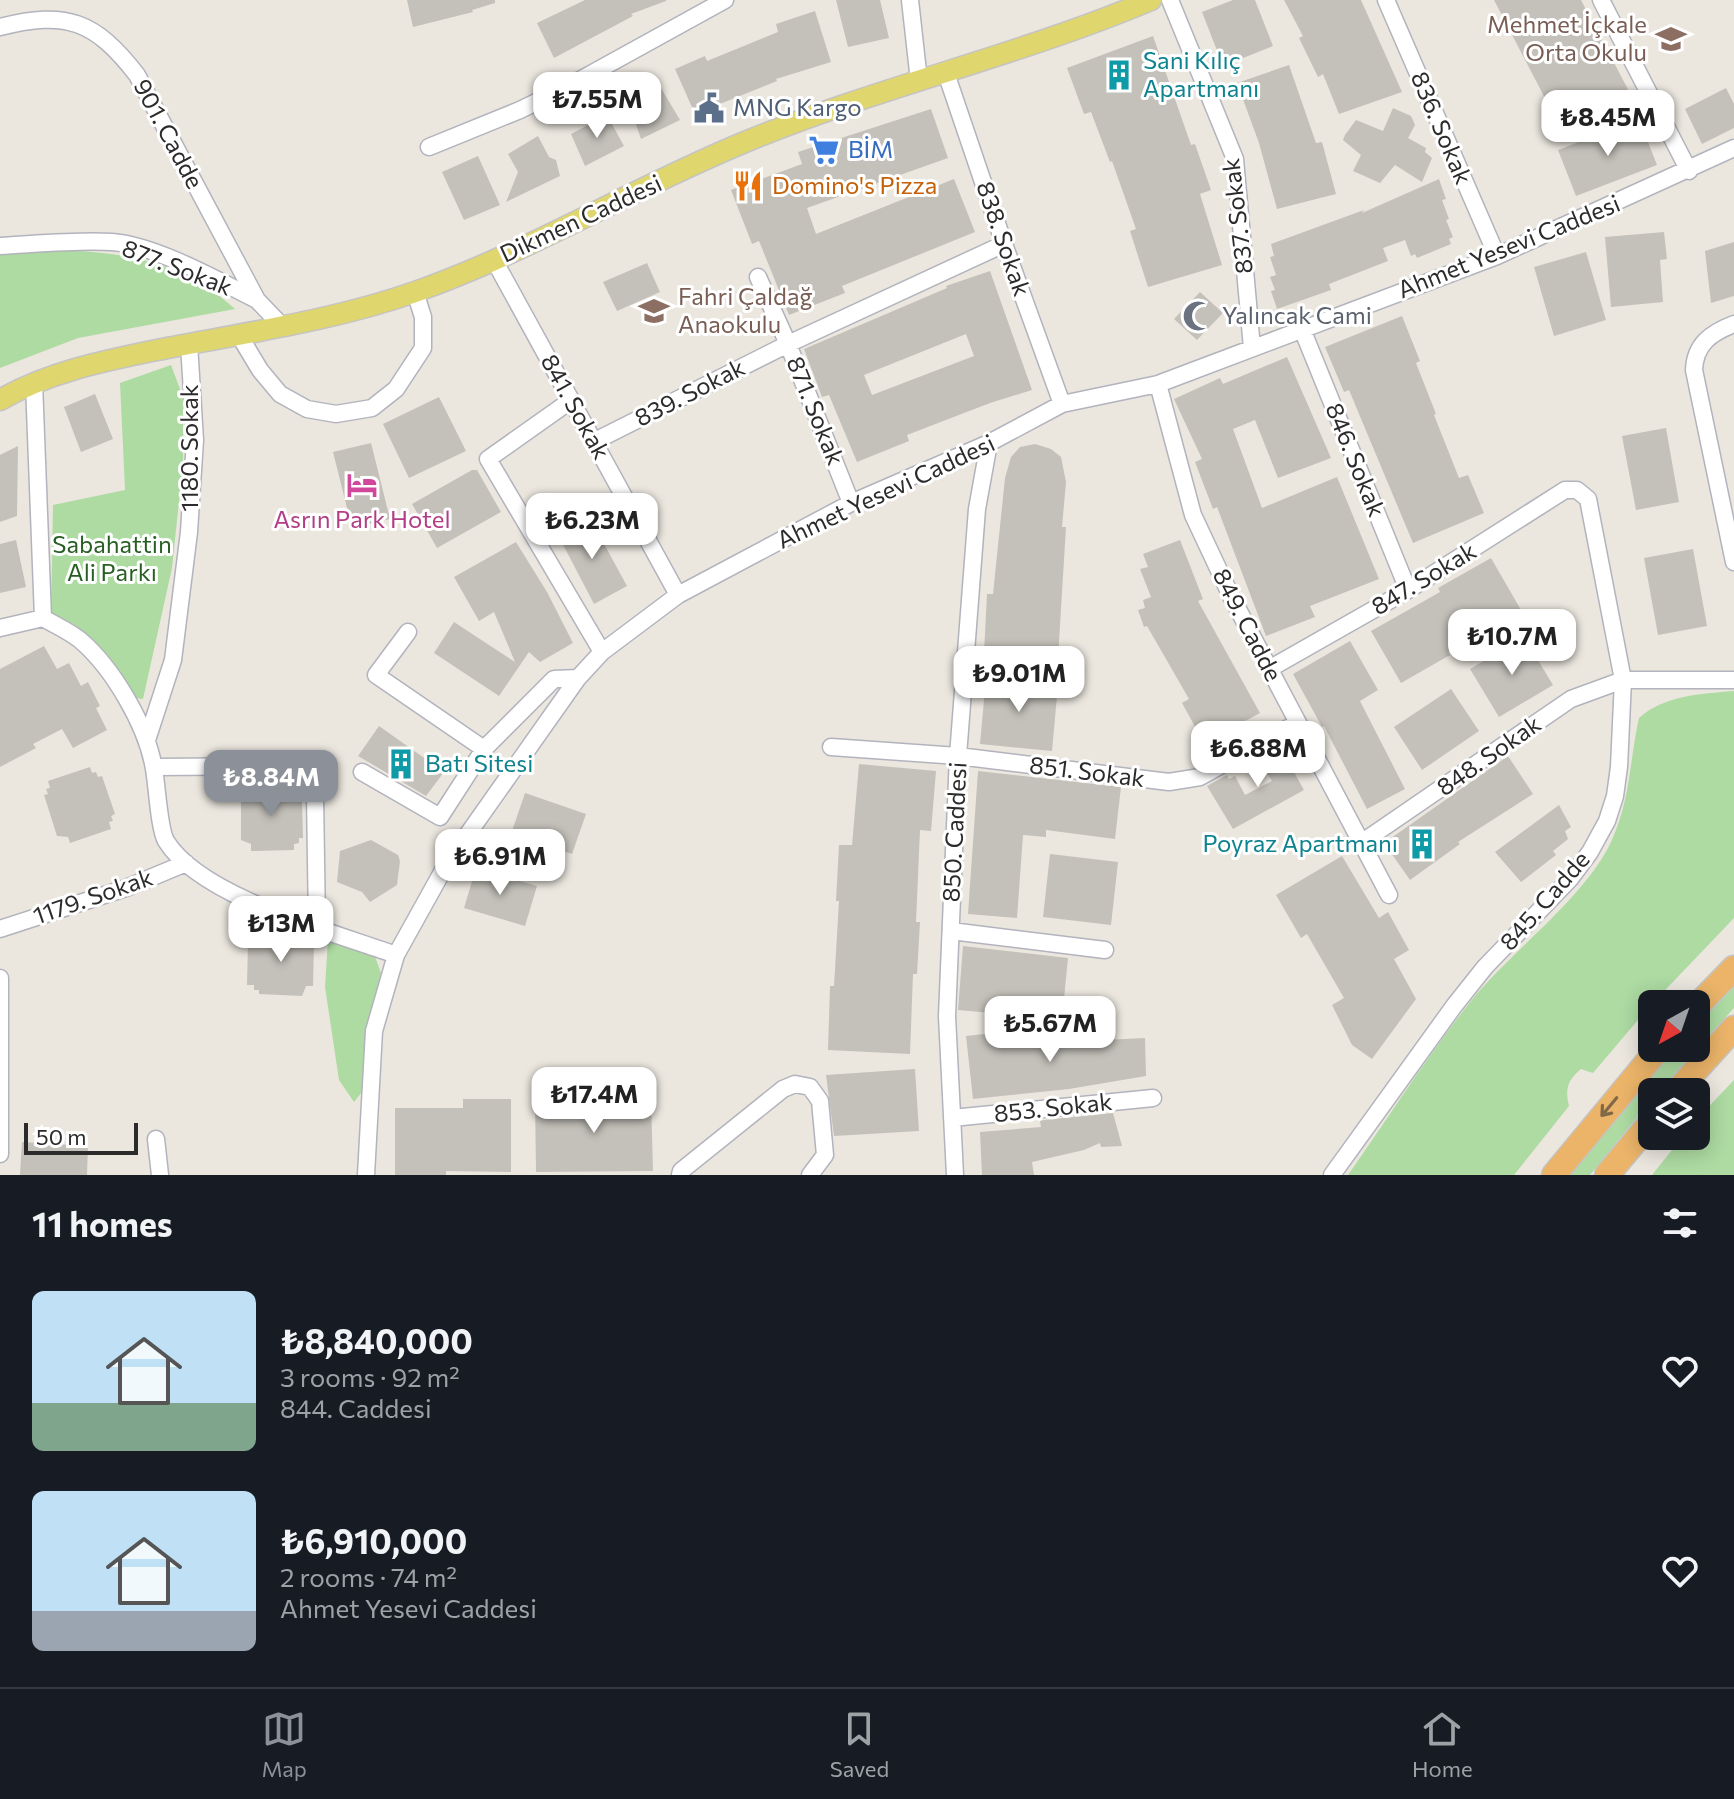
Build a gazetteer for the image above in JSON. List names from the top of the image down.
{
  "streets": {
    "main road": ["Dikmen Caddesi"],
    "street": [
      "836. Sokak",
      "901. Cadde",
      "837. Sokak",
      "838. Sokak",
      "Ahmet Yesevi Caddesi",
      "877. Sokak",
      "839. Sokak",
      "841. Sokak",
      "871. Sokak",
      "1180. Sokak",
      "846. Sokak",
      "847. Sokak",
      "849. Cadde",
      "848. Sokak",
      "851. Sokak",
      "850. Caddesi",
      "1179. Sokak",
      "845. Cadde",
      "853. Sokak"
    ]
  },
  "crossings": [
    ["836. Sokak", "Ahmet Yesevi Caddesi"],
    ["901. Cadde", "Dikmen Caddesi"],
    ["901. Cadde", "877. Sokak"],
    ["837. Sokak", "Ahmet Yesevi Caddesi"],
    ["Dikmen Caddesi", "838. Sokak"],
    ["Dikmen Caddesi", "841. Sokak"],
    ["Dikmen Caddesi", "1180. Sokak"],
    ["838. Sokak", "Ahmet Yesevi Caddesi"],
    ["838. Sokak", "839. Sokak"],
    ["Ahmet Yesevi Caddesi", "841. Sokak"],
    ["Ahmet Yesevi Caddesi", "871. Sokak"],
    ["Ahmet Yesevi Caddesi", "846. Sokak"],
    ["Ahmet Yesevi Caddesi", "849. Cadde"],
    ["Ahmet Yesevi Caddesi", "850. Caddesi"],
    ["839. Sokak", "841. Sokak"],
    ["839. Sokak", "871. Sokak"],
    ["846. Sokak", "847. Sokak"],
    ["847. Sokak", "849. Cadde"],
    ["847. Sokak", "845. Cadde"],
    ["849. Cadde", "848. Sokak"],
    ["849. Cadde", "851. Sokak"],
    ["848. Sokak", "845. Cadde"],
    ["851. Sokak", "850. Caddesi"],
    ["850. Caddesi", "853. Sokak"]
  ],
  "parks": ["Sabahattin Ali Parkı"],
  "places": {
    "school or university": ["Mehmet İçkale Orta Okulu", "Fahri Çaldağ Anaokulu"],
    "building": ["Sani Kılıç Apartmanı", "Batı Sitesi", "Poyraz Apartmanı"],
    "public building": ["MNG Kargo"],
    "supermarket": ["BİM"],
    "restaurant": ["Domino's Pizza"],
    "mosque": ["Yalıncak Cami"],
    "hotel": ["Asrın Park Hotel"]
  },
  "scale_bar": "50 m",
  "north": "bottom left",
  "page": {
    "price": [
      "₺7.55M",
      "₺8.45M",
      "₺6.23M",
      "₺10.7M",
      "₺9.01M",
      "₺6.88M",
      "₺8.84M",
      "₺6.91M",
      "₺13M",
      "₺5.67M",
      "₺17.4M"
    ],
    "scale": "50 m",
    "heading": "11 homes",
    "list": [
      {
        "name": "₺8,840,000",
        "note": "3 rooms · 92 m² · 844. Caddesi"
      },
      {
        "name": "₺6,910,000",
        "note": "2 rooms · 74 m² · Ahmet Yesevi Caddesi"
      }
    ],
    "tabs": ["Map", "Saved", "Home"]
  }
}
